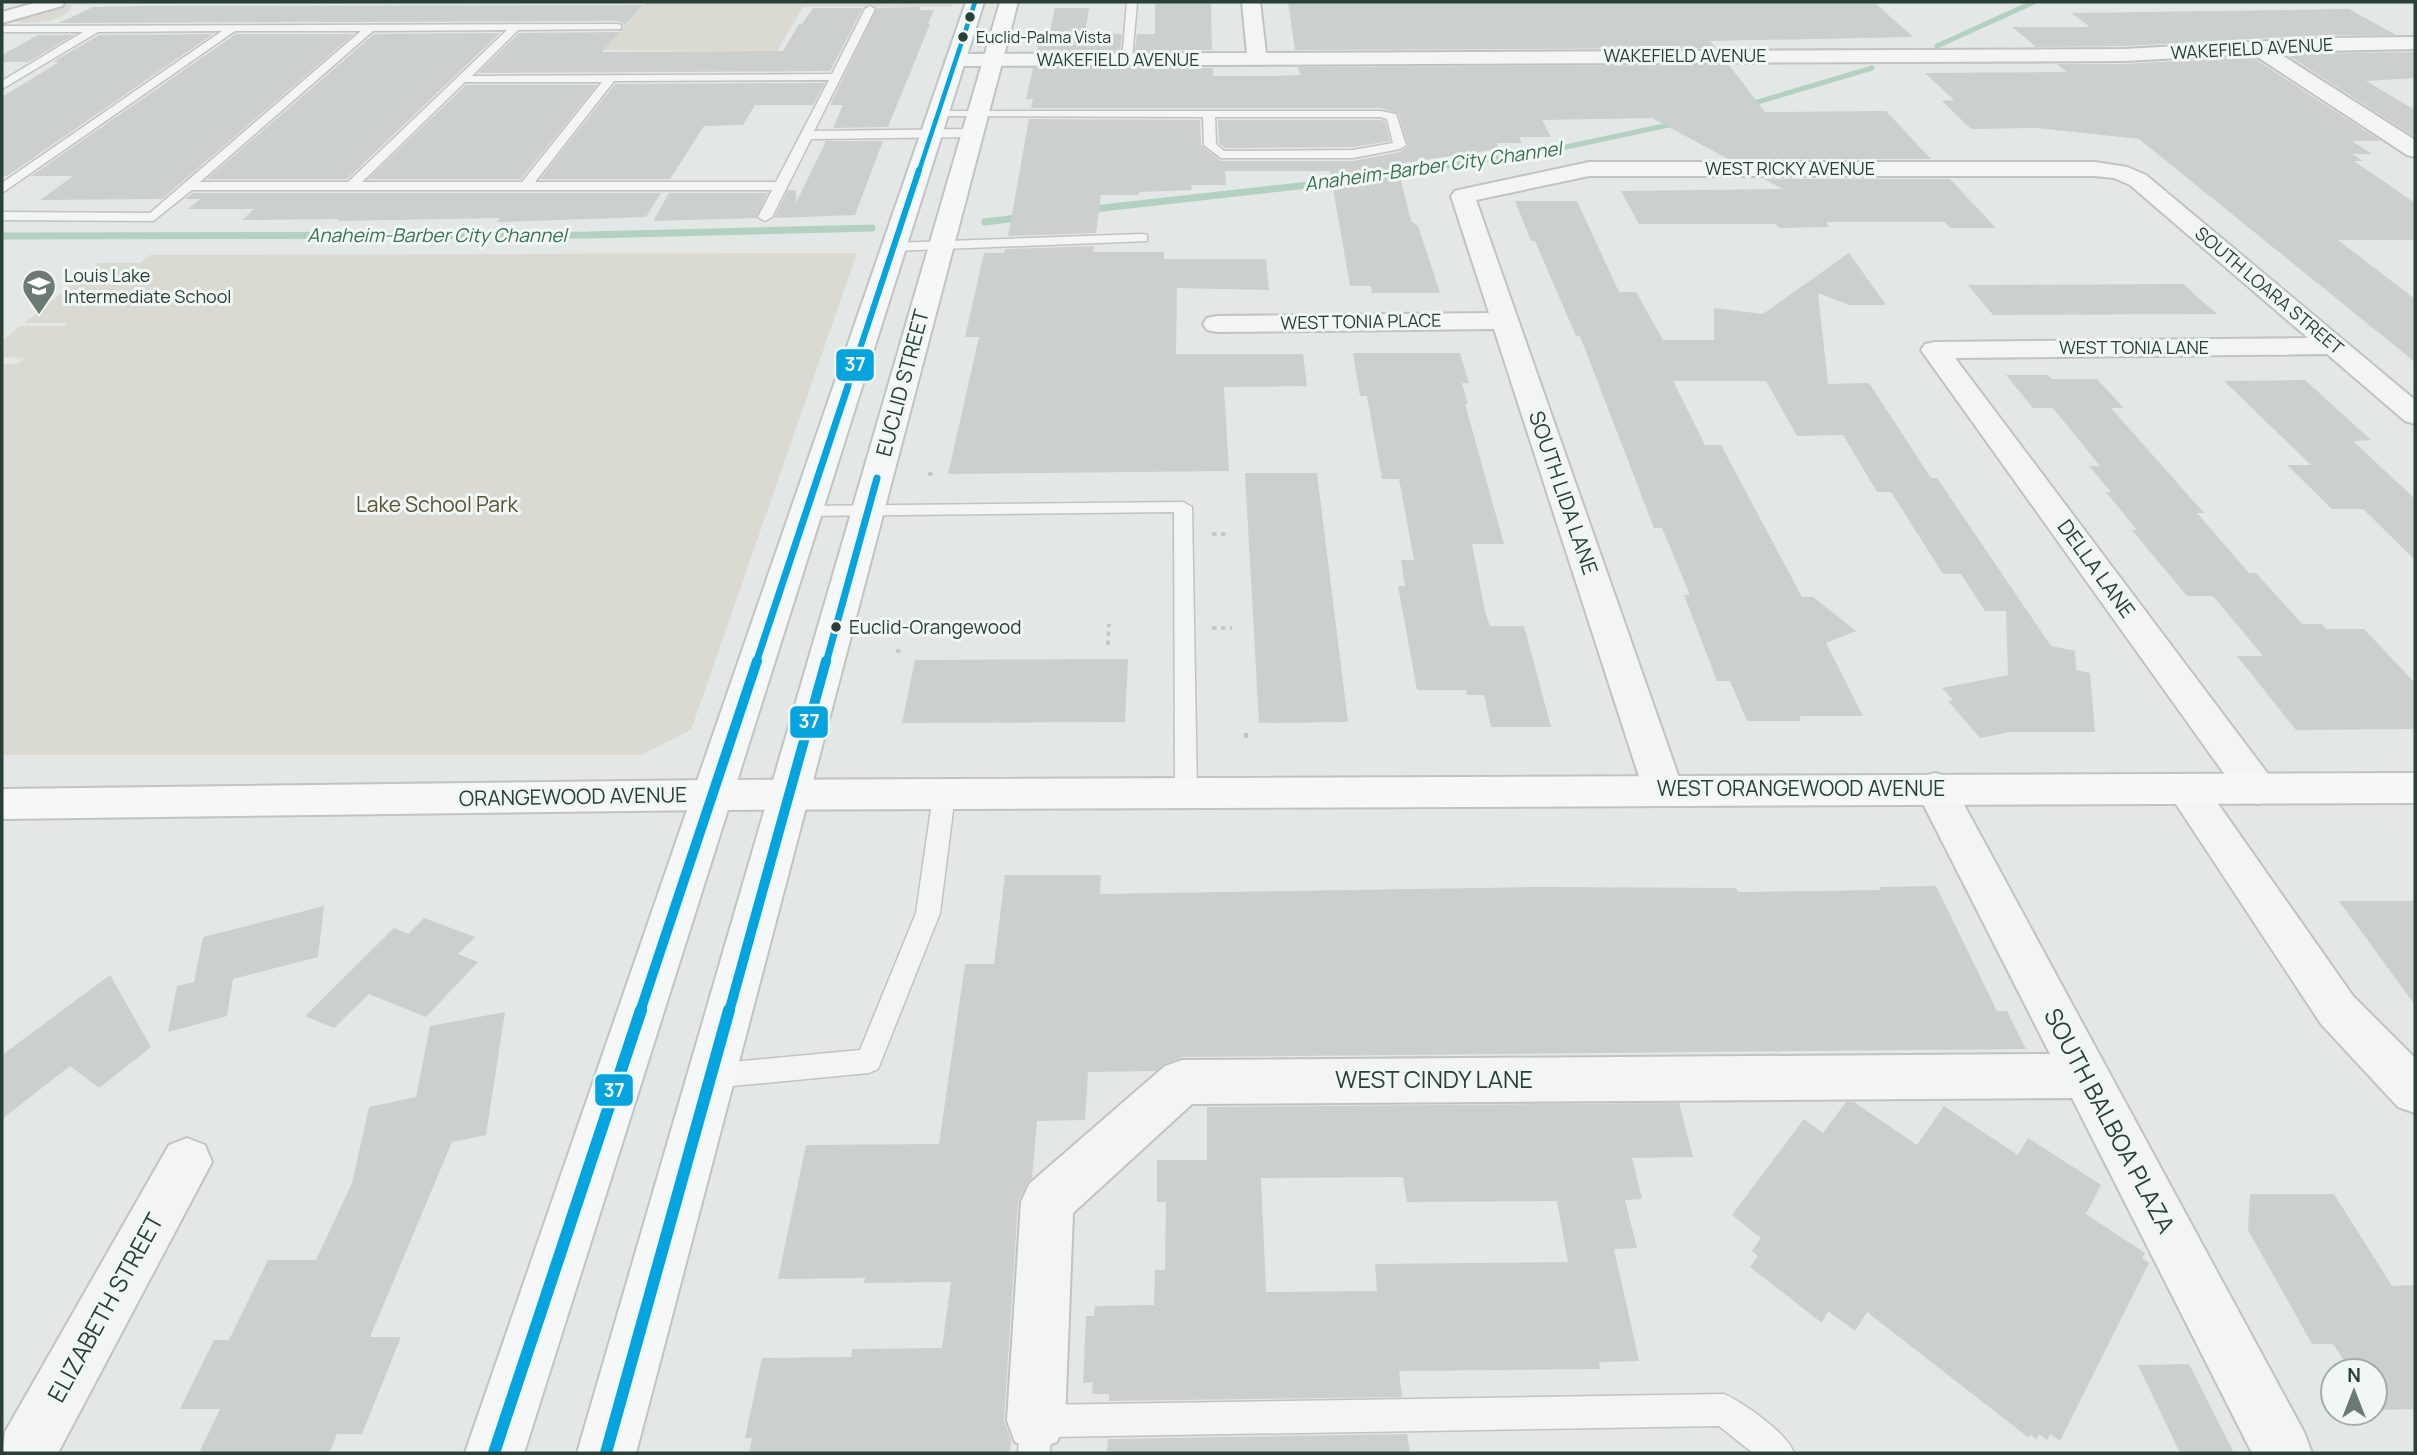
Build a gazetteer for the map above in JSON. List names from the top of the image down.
{
  "streets": {
    "main road": ["EUCLID STREET", "WEST ORANGEWOOD AVENUE", "ORANGEWOOD AVENUE"],
    "street": [
      "WAKEFIELD AVENUE",
      "WEST RICKY AVENUE",
      "SOUTH LOARA STREET",
      "WEST TONIA PLACE",
      "WEST TONIA LANE",
      "SOUTH LIDA LANE",
      "DELLA LANE",
      "WEST CINDY LANE",
      "SOUTH BALBOA PLAZA",
      "ELIZABETH STREET"
    ]
  },
  "crossings": [
    ["WAKEFIELD AVENUE", "EUCLID STREET"],
    ["WEST RICKY AVENUE", "SOUTH LOARA STREET"],
    ["WEST RICKY AVENUE", "SOUTH LIDA LANE"],
    ["SOUTH LOARA STREET", "WEST TONIA LANE"],
    ["WEST TONIA PLACE", "SOUTH LIDA LANE"],
    ["WEST TONIA LANE", "DELLA LANE"],
    ["EUCLID STREET", "ORANGEWOOD AVENUE"],
    ["SOUTH LIDA LANE", "WEST ORANGEWOOD AVENUE"],
    ["DELLA LANE", "WEST ORANGEWOOD AVENUE"],
    ["WEST ORANGEWOOD AVENUE", "ORANGEWOOD AVENUE"],
    ["WEST ORANGEWOOD AVENUE", "SOUTH BALBOA PLAZA"],
    ["WEST CINDY LANE", "SOUTH BALBOA PLAZA"]
  ],
  "water": ["Anaheim-Barber City Channel"],
  "parks": ["Lake School Park"],
  "places": {
    "other": ["Euclid-Palma Vista", "Euclid-Orangewood"],
    "school or university": ["Louis Lake Intermediate School"]
  },
  "lines": ["transit line 37"],
  "north": "top"
}
